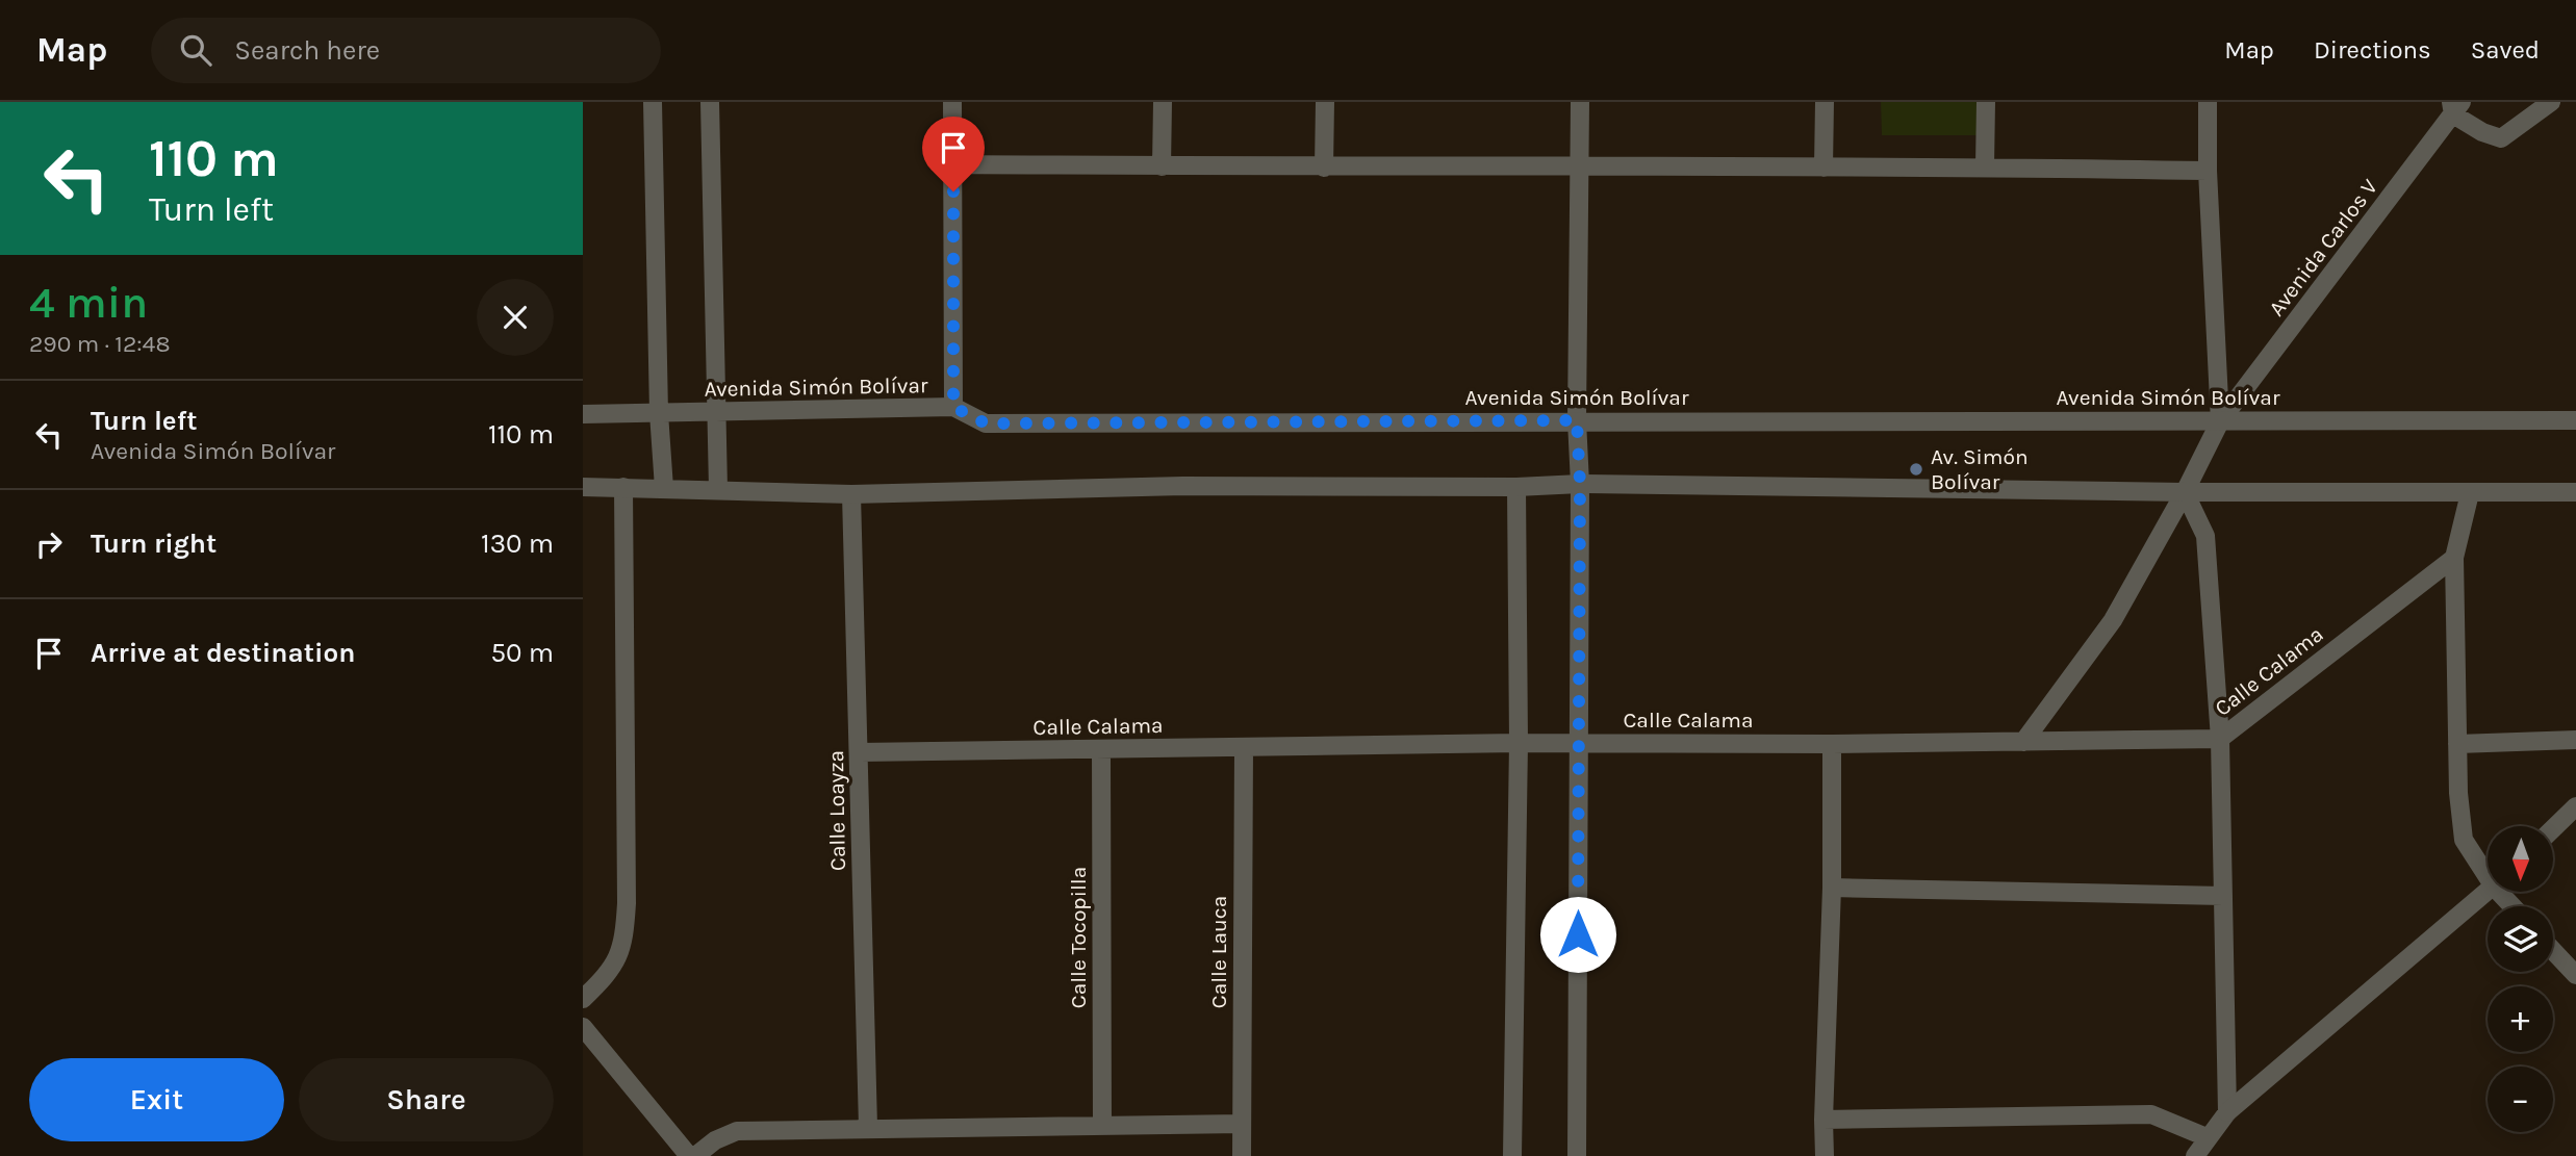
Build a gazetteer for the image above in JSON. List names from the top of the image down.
{
  "streets": {
    "street": [
      "Avenida Carlos V",
      "Avenida Simón Bolívar",
      "Calle Calama",
      "Calle Loayza",
      "Calle Tocopilla",
      "Calle Lauca"
    ]
  },
  "crossings": [
    ["Avenida Carlos V", "Avenida Simón Bolívar"],
    ["Avenida Carlos V", "Calle Calama"],
    ["Calle Calama", "Calle Loayza"],
    ["Calle Calama", "Calle Tocopilla"],
    ["Calle Calama", "Calle Lauca"]
  ],
  "places": ["Av. Simón Bolívar"],
  "north": "bottom",
  "page": {
    "header": "Map",
    "search": "Search here",
    "nav": ["Map", "Directions", "Saved"],
    "turn": ["110 m", "Turn left"],
    "heading": ["4 min", "290 m · 12:48"],
    "list": [
      {
        "name": "Turn left",
        "note": "Avenida Simón Bolívar",
        "value": "110 m"
      },
      {
        "name": "Turn right",
        "value": "130 m"
      },
      {
        "name": "Arrive at destination",
        "value": "50 m"
      }
    ],
    "map_buttons": ["+", "−"],
    "buttons": ["Exit", "Share"]
  }
}
